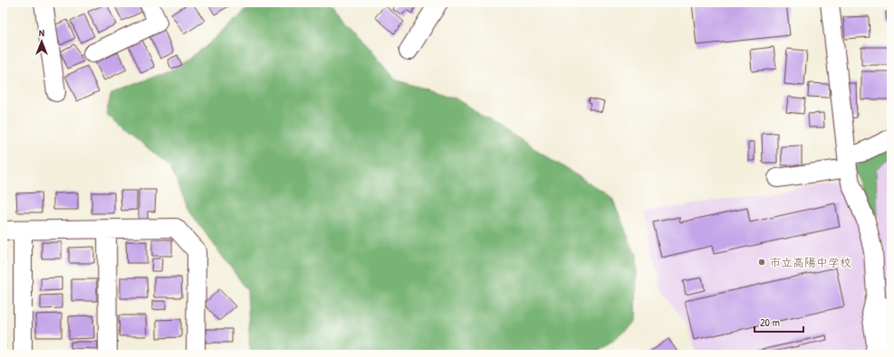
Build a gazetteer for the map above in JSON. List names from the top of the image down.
{
  "places": ["市立高陽中学校"],
  "scale_bar": "20 m",
  "north": "top"
}
